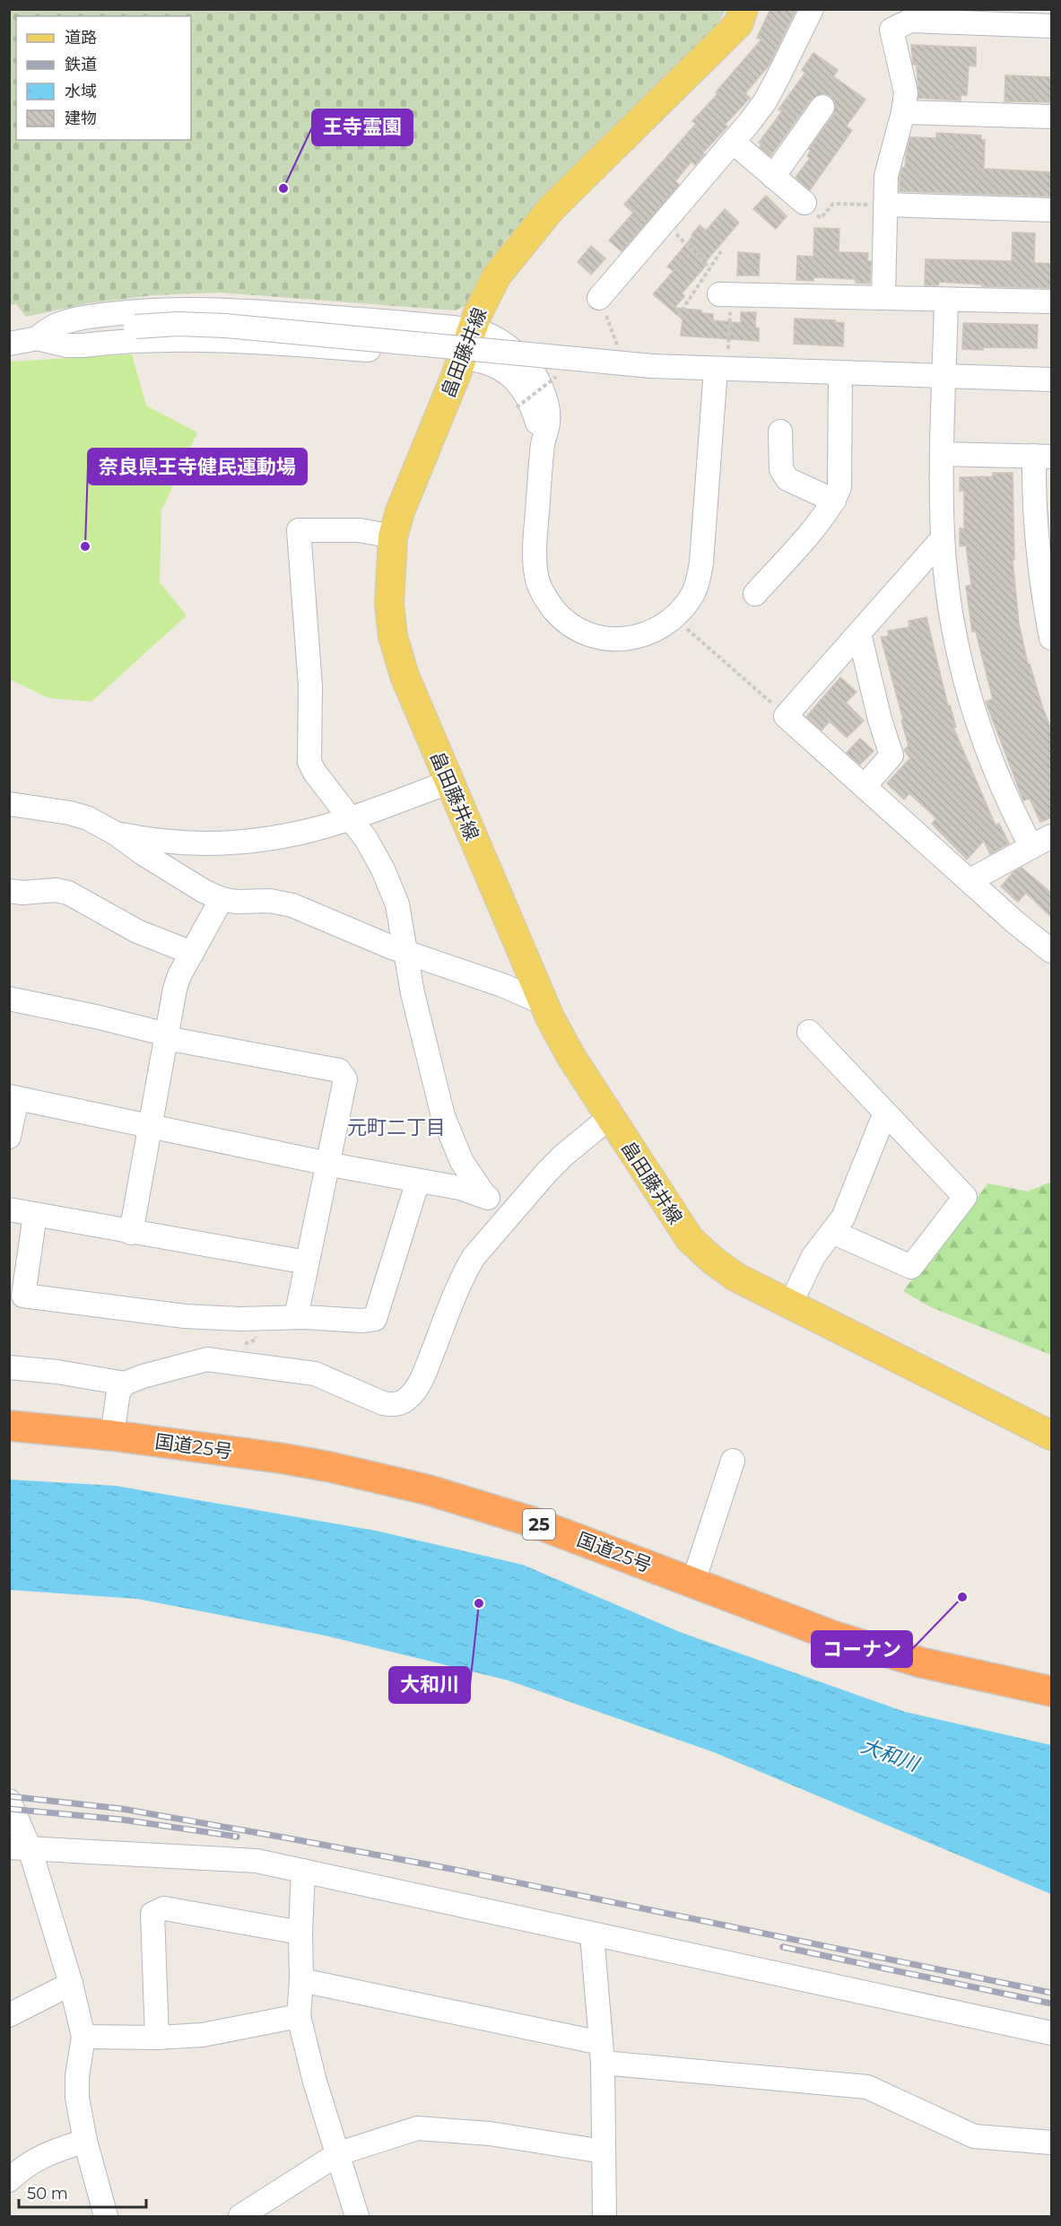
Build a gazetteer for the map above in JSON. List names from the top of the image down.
{
  "streets": {
    "highway": ["国道25号", "25"],
    "main road": ["畠田藤井線"]
  },
  "districts": ["元町二丁目"],
  "water": ["大和川"],
  "places": [
    "王寺霊園",
    "奈良県王寺健民運動場",
    "コーナン",
    "大和川"
  ],
  "legend": [
    "道路",
    "鉄道",
    "水域",
    "建物"
  ],
  "scale_bar": "50 m"
}
